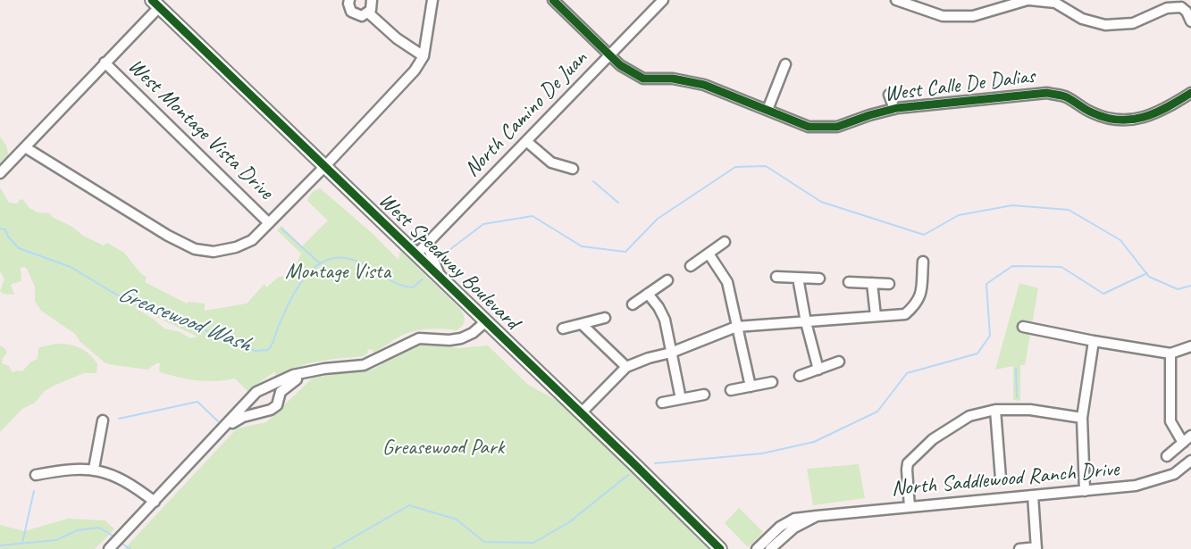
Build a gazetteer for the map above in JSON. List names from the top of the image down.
{
  "streets": {
    "main road": ["West Speedway Boulevard"],
    "street": [
      "West Calle De Dalias",
      "North Camino De Juan",
      "West Montage Vista Drive",
      "North Saddlewood Ranch Drive"
    ]
  },
  "crossings": [
    ["West Calle De Dalias", "North Camino De Juan"],
    ["North Camino De Juan", "West Speedway Boulevard"]
  ],
  "water": ["Greasewood Wash"],
  "parks": ["Montage Vista", "Greasewood Park"]
}
